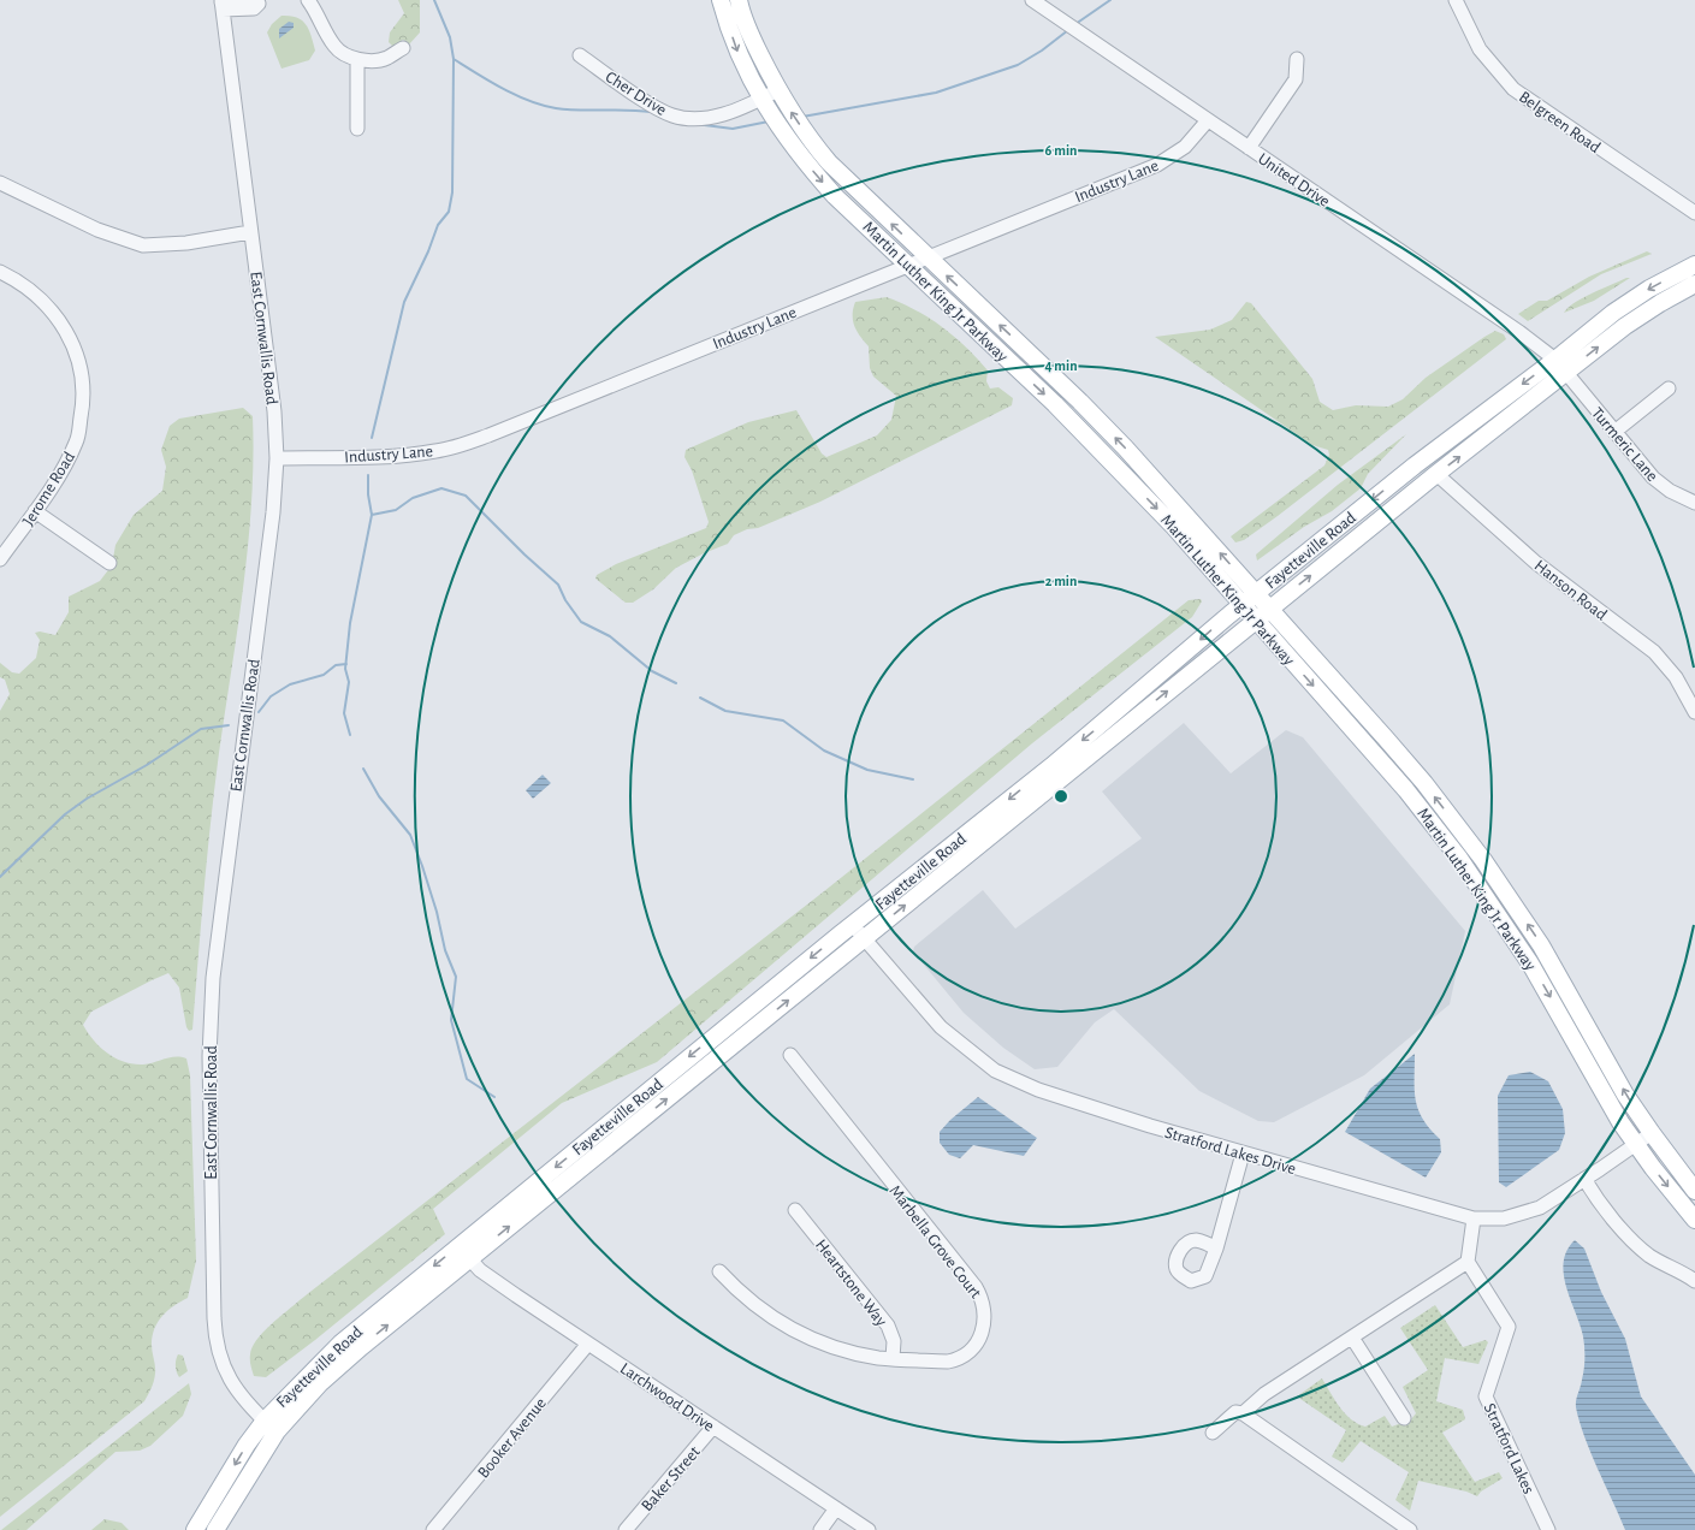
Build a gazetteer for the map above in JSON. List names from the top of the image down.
{
  "streets": {
    "main road": ["Martin Luther King Jr Parkway", "Fayetteville Road"],
    "street": [
      "Cher Drive",
      "Belgreen Road",
      "United Drive",
      "Industry Lane",
      "East Cornwallis Road",
      "Turmeric Lane",
      "Jerome Road",
      "Hanson Road",
      "Stratford Lakes Drive",
      "Marbella Grove Court",
      "Heartstone Way",
      "Larchwood Drive",
      "Booker Avenue",
      "Stratford Lakes",
      "Baker Street"
    ]
  },
  "crossings": [
    ["Cher Drive", "Martin Luther King Jr Parkway"],
    ["United Drive", "Industry Lane"],
    ["United Drive", "Fayetteville Road"],
    ["Industry Lane", "Martin Luther King Jr Parkway"],
    ["Industry Lane", "East Cornwallis Road"],
    ["Martin Luther King Jr Parkway", "Fayetteville Road"],
    ["Martin Luther King Jr Parkway", "Stratford Lakes Drive"],
    ["East Cornwallis Road", "Fayetteville Road"],
    ["Turmeric Lane", "Fayetteville Road"],
    ["Fayetteville Road", "Hanson Road"],
    ["Fayetteville Road", "Stratford Lakes Drive"],
    ["Fayetteville Road", "Larchwood Drive"],
    ["Marbella Grove Court", "Heartstone Way"],
    ["Larchwood Drive", "Booker Avenue"],
    ["Larchwood Drive", "Baker Street"]
  ],
  "rings": ["6 min", "4 min", "2 min"]
}
